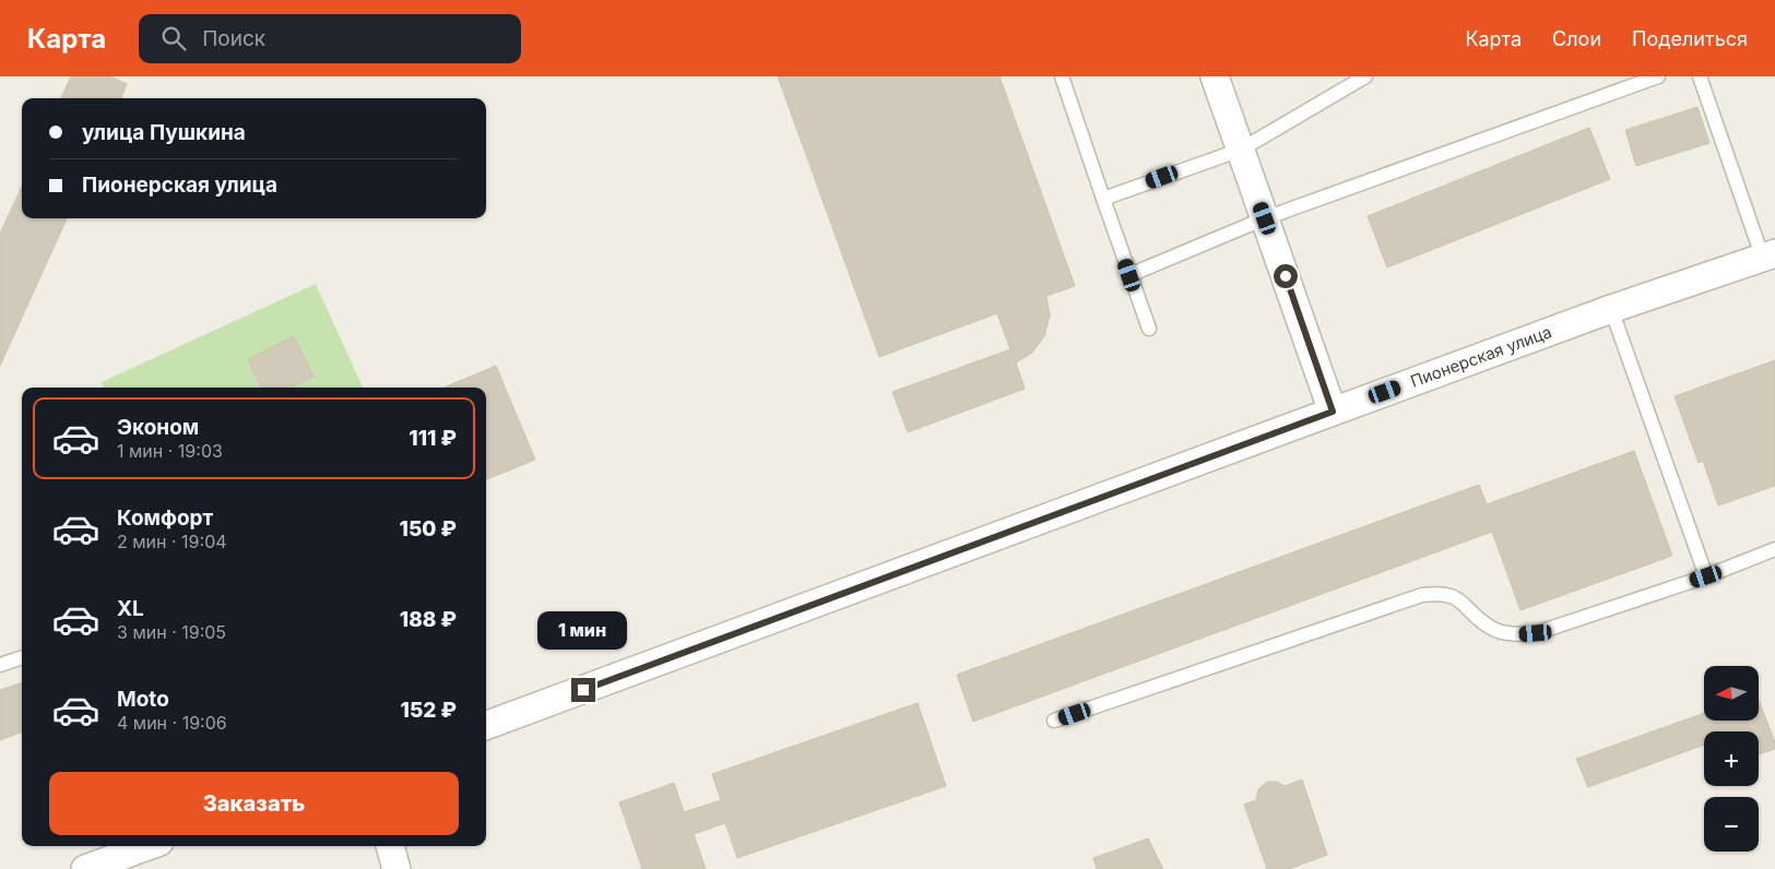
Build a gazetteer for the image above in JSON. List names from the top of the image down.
{
  "streets": {
    "street": ["Пионерская улица"]
  },
  "north": "left",
  "page": {
    "header": "Карта",
    "search": "Поиск",
    "nav": ["Карта", "Слои", "Поделиться"],
    "banner": ["улица Пушкина", "Пионерская улица"],
    "list": [
      {
        "name": "Эконом",
        "note": "1 мин · 19:03",
        "value": "111 ₽"
      },
      {
        "name": "Комфорт",
        "note": "2 мин · 19:04",
        "value": "150 ₽"
      },
      {
        "name": "XL",
        "note": "3 мин · 19:05",
        "value": "188 ₽"
      },
      {
        "name": "Moto",
        "note": "4 мин · 19:06",
        "value": "152 ₽"
      }
    ],
    "bubble": "1 мин",
    "map_buttons": ["+", "−"],
    "buttons": "Заказать"
  }
}
